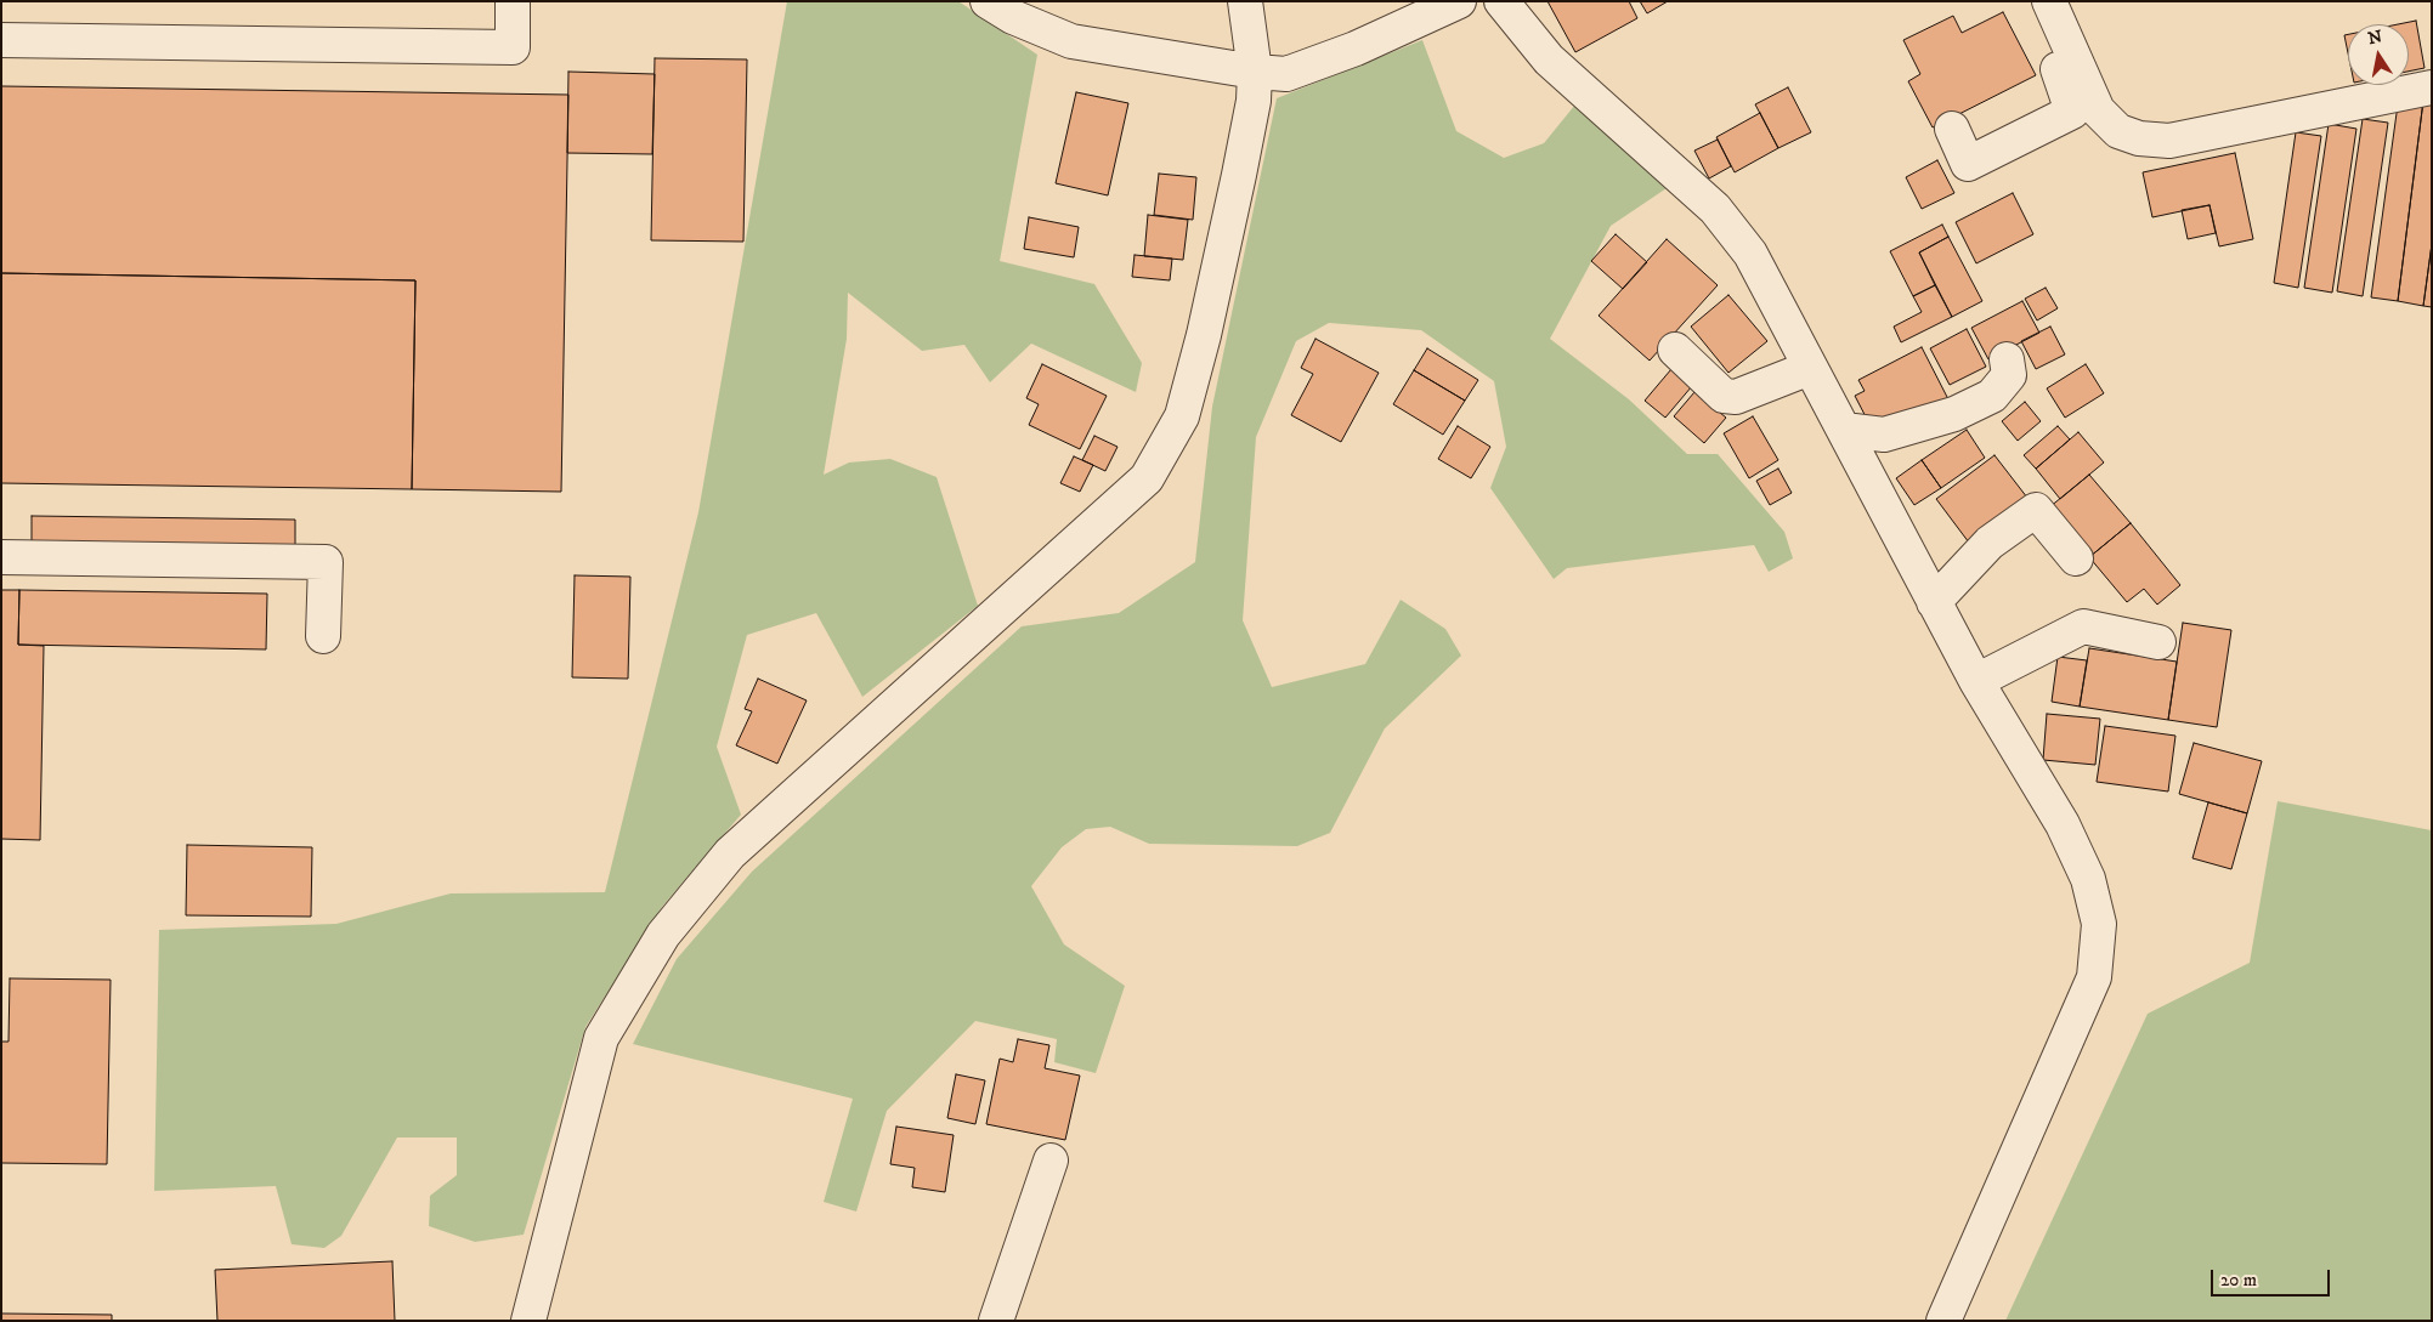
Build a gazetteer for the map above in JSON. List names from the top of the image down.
{
  "scale_bar": "20 m",
  "north": "top"
}
